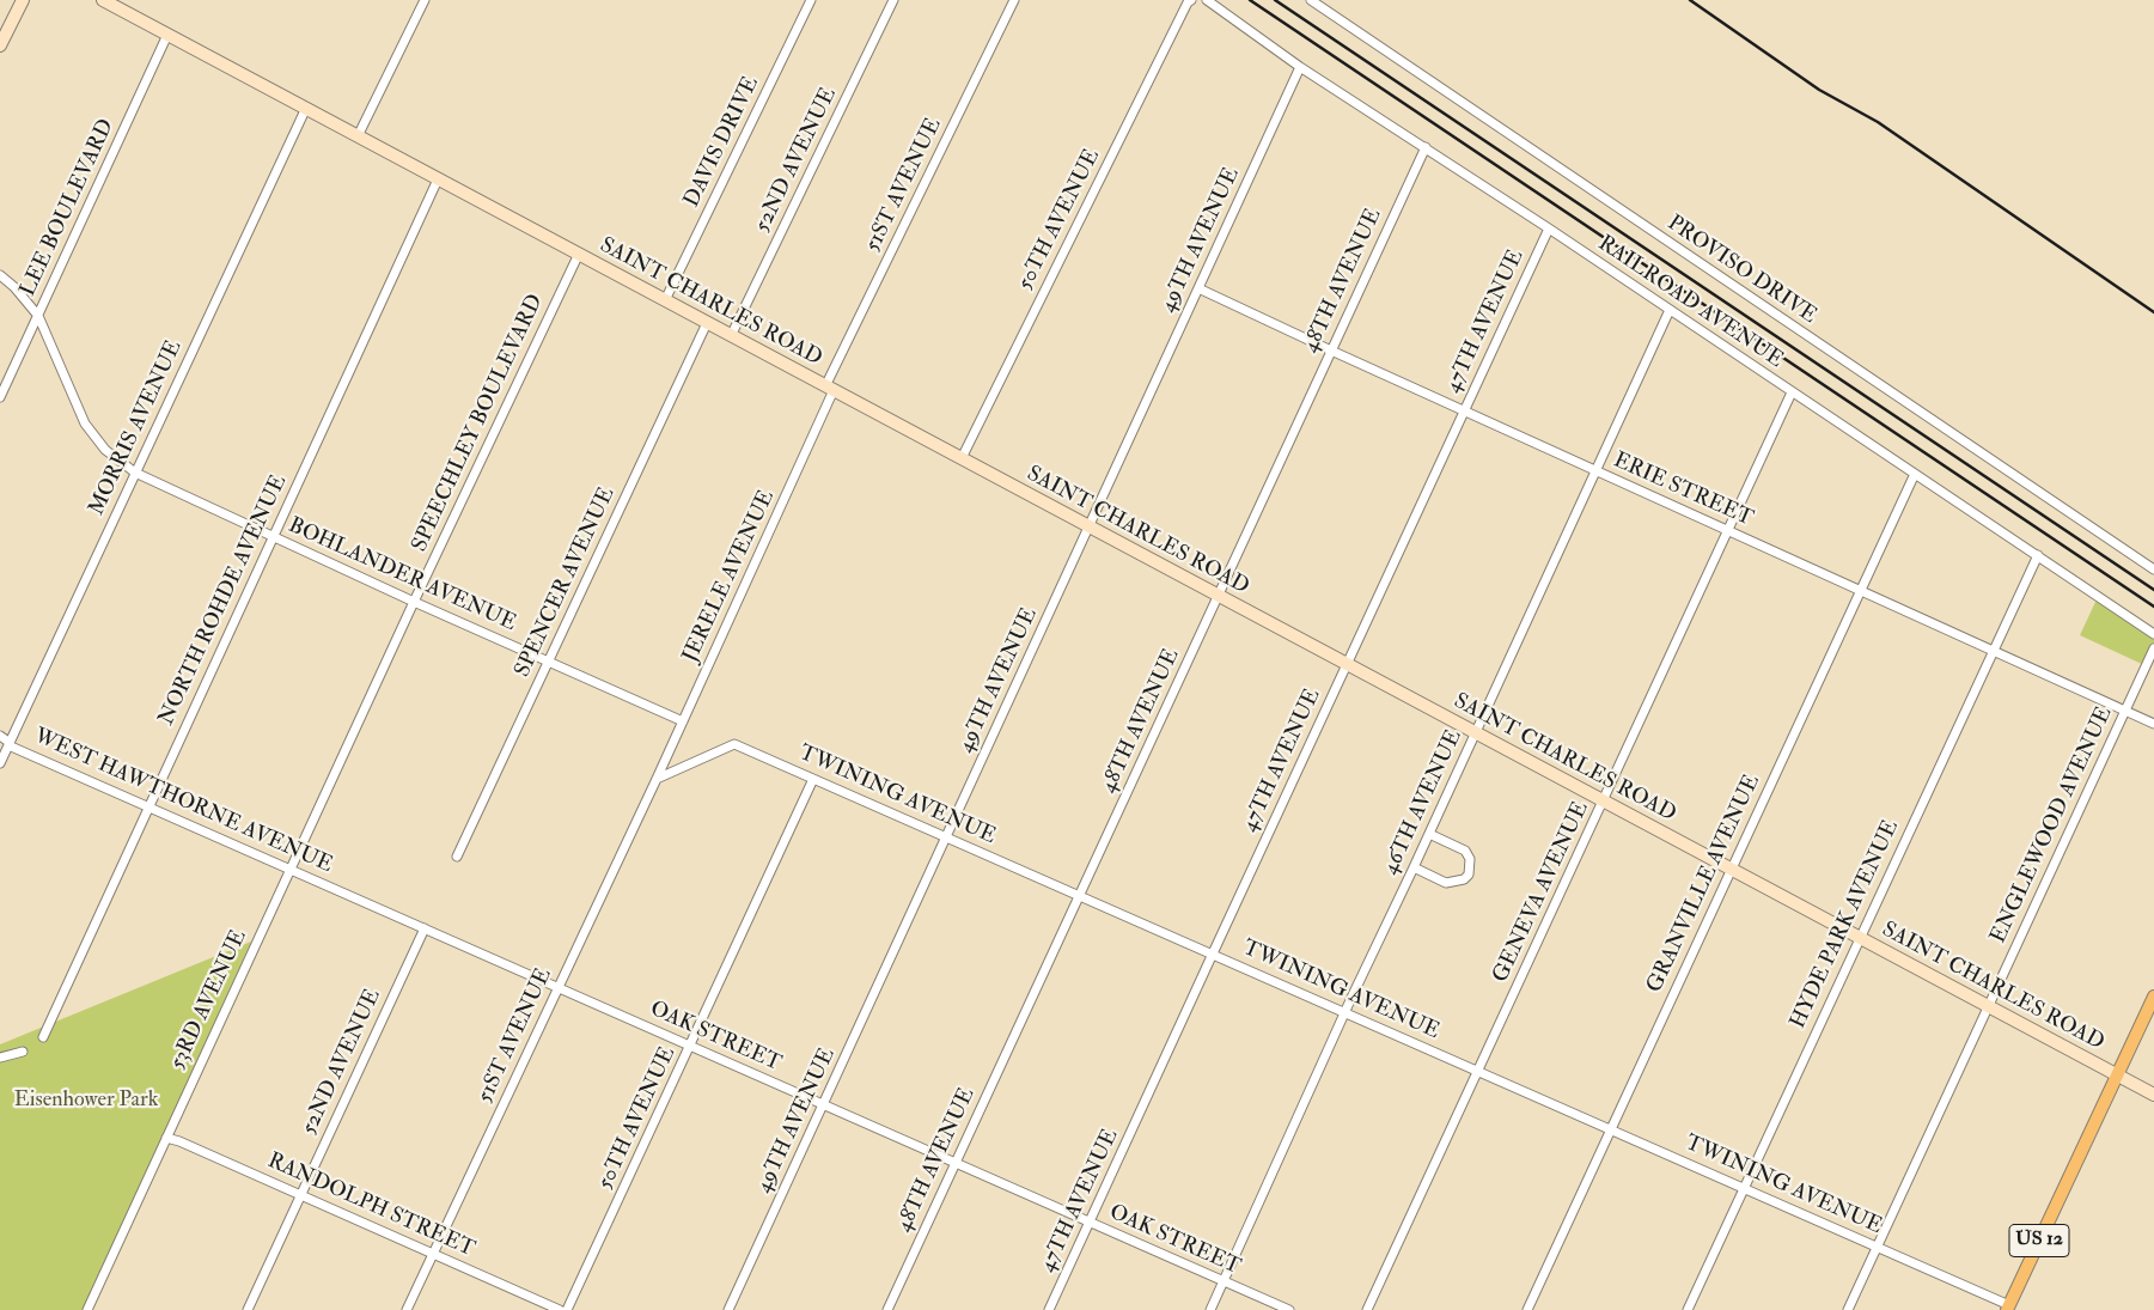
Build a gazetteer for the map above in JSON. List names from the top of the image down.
{
  "streets": {
    "main road": ["SAINT CHARLES ROAD", "US 12"],
    "street": [
      "DAVIS DRIVE",
      "52ND AVENUE",
      "51ST AVENUE",
      "LEE BOULEVARD",
      "50TH AVENUE",
      "49TH AVENUE",
      "PROVISO DRIVE",
      "48TH AVENUE",
      "RAILROAD AVENUE",
      "47TH AVENUE",
      "SPEECHLEY BOULEVARD",
      "MORRIS AVENUE",
      "ERIE STREET",
      "BOHLANDER AVENUE",
      "JERELE AVENUE",
      "SPENCER AVENUE",
      "NORTH ROHDE AVENUE",
      "TWINING AVENUE",
      "WEST HAWTHORNE AVENUE",
      "46TH AVENUE",
      "ENGLEWOOD AVENUE",
      "GRANVILLE AVENUE",
      "GENEVA AVENUE",
      "HYDE PARK AVENUE",
      "53RD AVENUE",
      "OAK STREET",
      "RANDOLPH STREET"
    ]
  },
  "crossings": [
    ["DAVIS DRIVE", "SAINT CHARLES ROAD"],
    ["52ND AVENUE", "SAINT CHARLES ROAD"],
    ["52ND AVENUE", "OAK STREET"],
    ["52ND AVENUE", "RANDOLPH STREET"],
    ["51ST AVENUE", "SAINT CHARLES ROAD"],
    ["51ST AVENUE", "JERELE AVENUE"],
    ["51ST AVENUE", "TWINING AVENUE"],
    ["51ST AVENUE", "OAK STREET"],
    ["51ST AVENUE", "RANDOLPH STREET"],
    ["LEE BOULEVARD", "SAINT CHARLES ROAD"],
    ["LEE BOULEVARD", "BOHLANDER AVENUE"],
    ["50TH AVENUE", "SAINT CHARLES ROAD"],
    ["50TH AVENUE", "TWINING AVENUE"],
    ["50TH AVENUE", "OAK STREET"],
    ["49TH AVENUE", "SAINT CHARLES ROAD"],
    ["49TH AVENUE", "RAILROAD AVENUE"],
    ["49TH AVENUE", "ERIE STREET"],
    ["49TH AVENUE", "TWINING AVENUE"],
    ["49TH AVENUE", "OAK STREET"],
    ["48TH AVENUE", "SAINT CHARLES ROAD"],
    ["48TH AVENUE", "RAILROAD AVENUE"],
    ["48TH AVENUE", "ERIE STREET"],
    ["48TH AVENUE", "TWINING AVENUE"],
    ["48TH AVENUE", "OAK STREET"],
    ["SAINT CHARLES ROAD", "47TH AVENUE"],
    ["SAINT CHARLES ROAD", "SPEECHLEY BOULEVARD"],
    ["SAINT CHARLES ROAD", "MORRIS AVENUE"],
    ["SAINT CHARLES ROAD", "JERELE AVENUE"],
    ["SAINT CHARLES ROAD", "SPENCER AVENUE"],
    ["SAINT CHARLES ROAD", "NORTH ROHDE AVENUE"],
    ["SAINT CHARLES ROAD", "46TH AVENUE"],
    ["SAINT CHARLES ROAD", "ENGLEWOOD AVENUE"],
    ["SAINT CHARLES ROAD", "GRANVILLE AVENUE"],
    ["SAINT CHARLES ROAD", "GENEVA AVENUE"],
    ["SAINT CHARLES ROAD", "HYDE PARK AVENUE"],
    ["SAINT CHARLES ROAD", "US 12"],
    ["RAILROAD AVENUE", "47TH AVENUE"],
    ["RAILROAD AVENUE", "46TH AVENUE"],
    ["RAILROAD AVENUE", "GRANVILLE AVENUE"],
    ["RAILROAD AVENUE", "GENEVA AVENUE"],
    ["RAILROAD AVENUE", "HYDE PARK AVENUE"],
    ["47TH AVENUE", "ERIE STREET"],
    ["47TH AVENUE", "TWINING AVENUE"],
    ["47TH AVENUE", "OAK STREET"],
    ["SPEECHLEY BOULEVARD", "BOHLANDER AVENUE"],
    ["SPEECHLEY BOULEVARD", "WEST HAWTHORNE AVENUE"],
    ["SPEECHLEY BOULEVARD", "53RD AVENUE"],
    ["MORRIS AVENUE", "BOHLANDER AVENUE"],
    ["MORRIS AVENUE", "WEST HAWTHORNE AVENUE"],
    ["ERIE STREET", "46TH AVENUE"],
    ["ERIE STREET", "ENGLEWOOD AVENUE"],
    ["ERIE STREET", "GRANVILLE AVENUE"],
    ["ERIE STREET", "GENEVA AVENUE"],
    ["ERIE STREET", "HYDE PARK AVENUE"],
    ["BOHLANDER AVENUE", "JERELE AVENUE"],
    ["BOHLANDER AVENUE", "SPENCER AVENUE"],
    ["BOHLANDER AVENUE", "NORTH ROHDE AVENUE"],
    ["JERELE AVENUE", "TWINING AVENUE"],
    ["NORTH ROHDE AVENUE", "WEST HAWTHORNE AVENUE"],
    ["TWINING AVENUE", "46TH AVENUE"],
    ["TWINING AVENUE", "ENGLEWOOD AVENUE"],
    ["TWINING AVENUE", "GRANVILLE AVENUE"],
    ["TWINING AVENUE", "GENEVA AVENUE"],
    ["TWINING AVENUE", "HYDE PARK AVENUE"],
    ["TWINING AVENUE", "US 12"],
    ["WEST HAWTHORNE AVENUE", "53RD AVENUE"],
    ["WEST HAWTHORNE AVENUE", "OAK STREET"],
    ["46TH AVENUE", "OAK STREET"],
    ["53RD AVENUE", "RANDOLPH STREET"]
  ],
  "parks": ["Eisenhower Park"]
}
